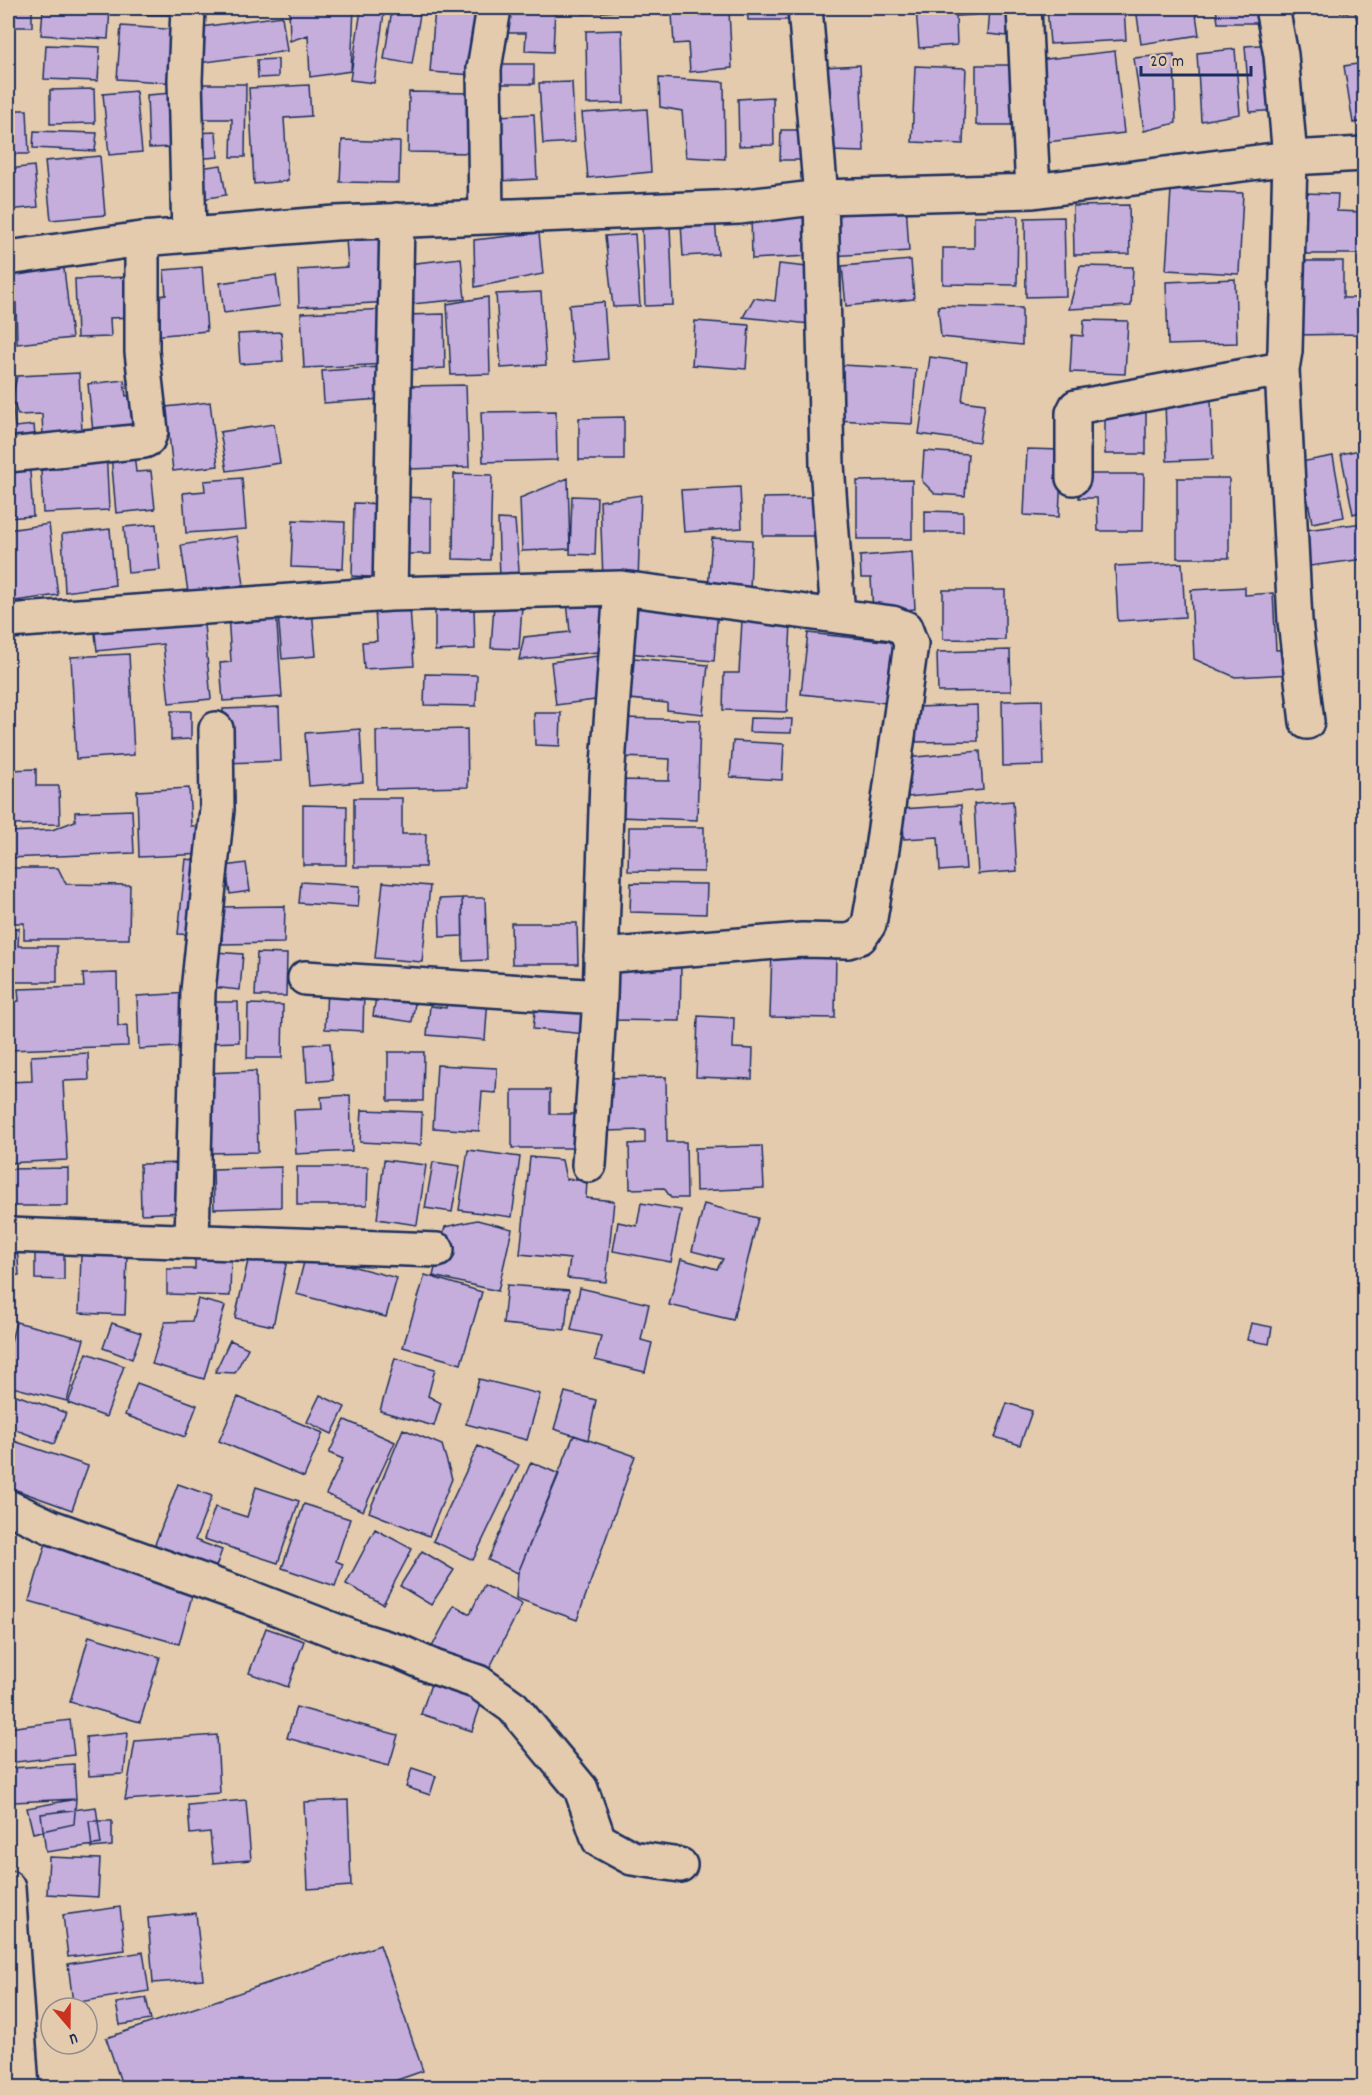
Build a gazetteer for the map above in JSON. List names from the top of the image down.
{
  "scale_bar": "20 m",
  "north": "bottom"
}
